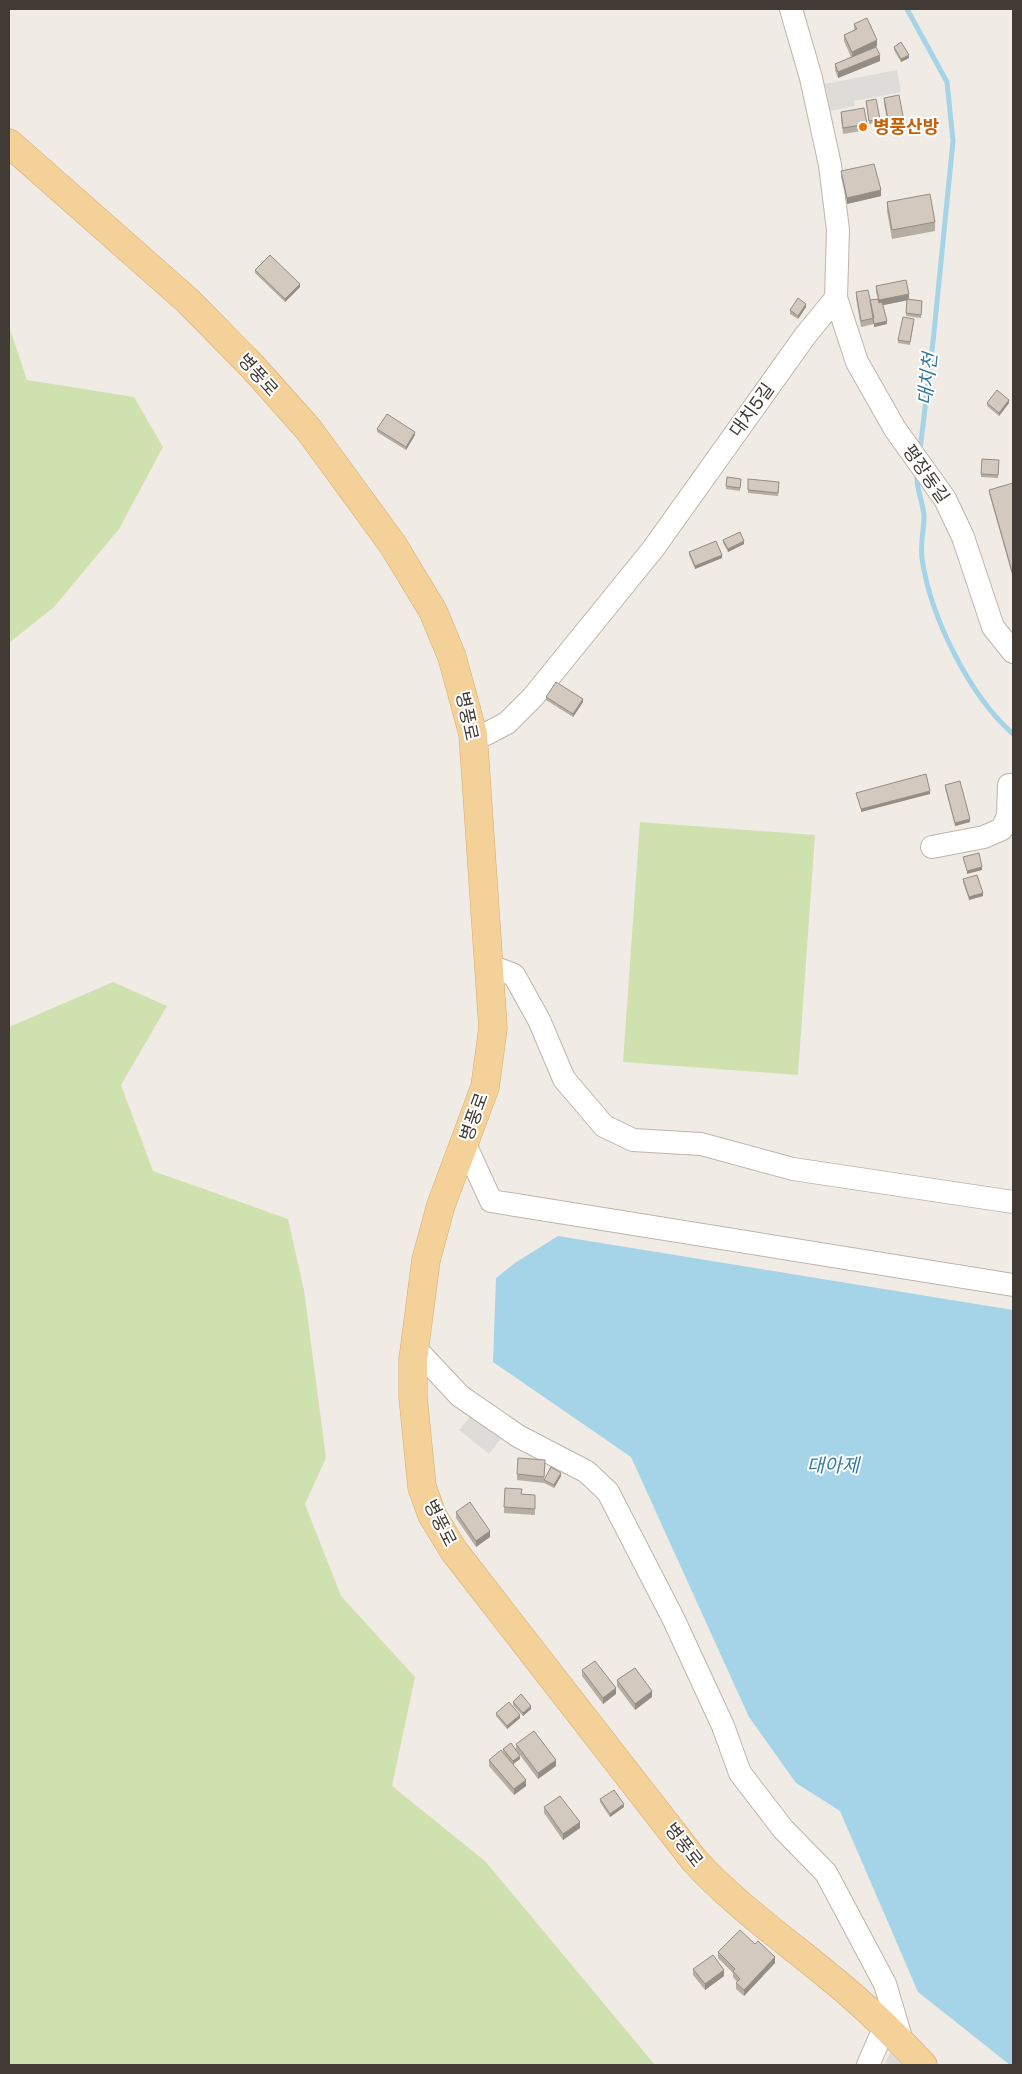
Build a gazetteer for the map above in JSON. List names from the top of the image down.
{
  "streets": {
    "main road": ["병풍로"],
    "street": ["대치5길", "평장동길"]
  },
  "crossings": [
    ["병풍로", "대치5길"],
    ["대치5길", "평장동길"]
  ],
  "water": ["대치천", "대아제"],
  "places": ["병풍산방"]
}
